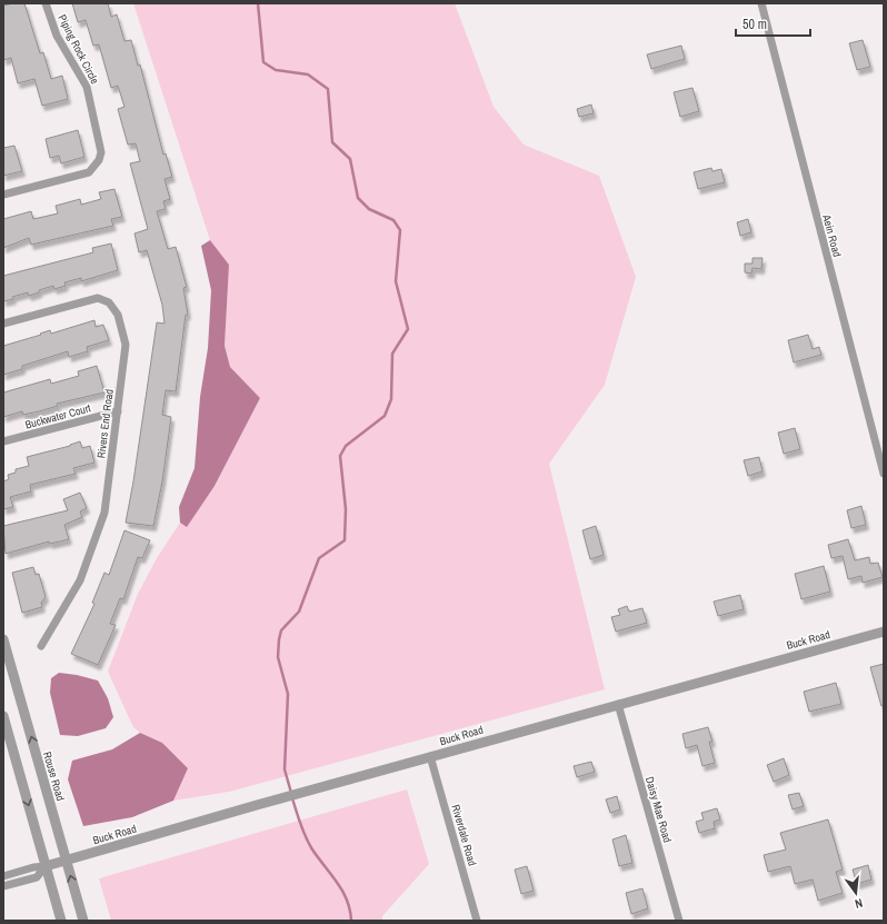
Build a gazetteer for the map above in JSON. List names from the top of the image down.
{
  "streets": {
    "street": [
      "Piping Rock Circle",
      "Aein Road",
      "Buckwater Court",
      "Rivers End Road",
      "Buck Road",
      "Rouse Road",
      "Daisy Mae Road",
      "Riverdale Road"
    ]
  },
  "crossings": [
    ["Buckwater Court", "Rivers End Road"],
    ["Buck Road", "Rouse Road"],
    ["Buck Road", "Daisy Mae Road"],
    ["Buck Road", "Riverdale Road"]
  ],
  "scale_bar": "50 m",
  "north": "bottom"
}
